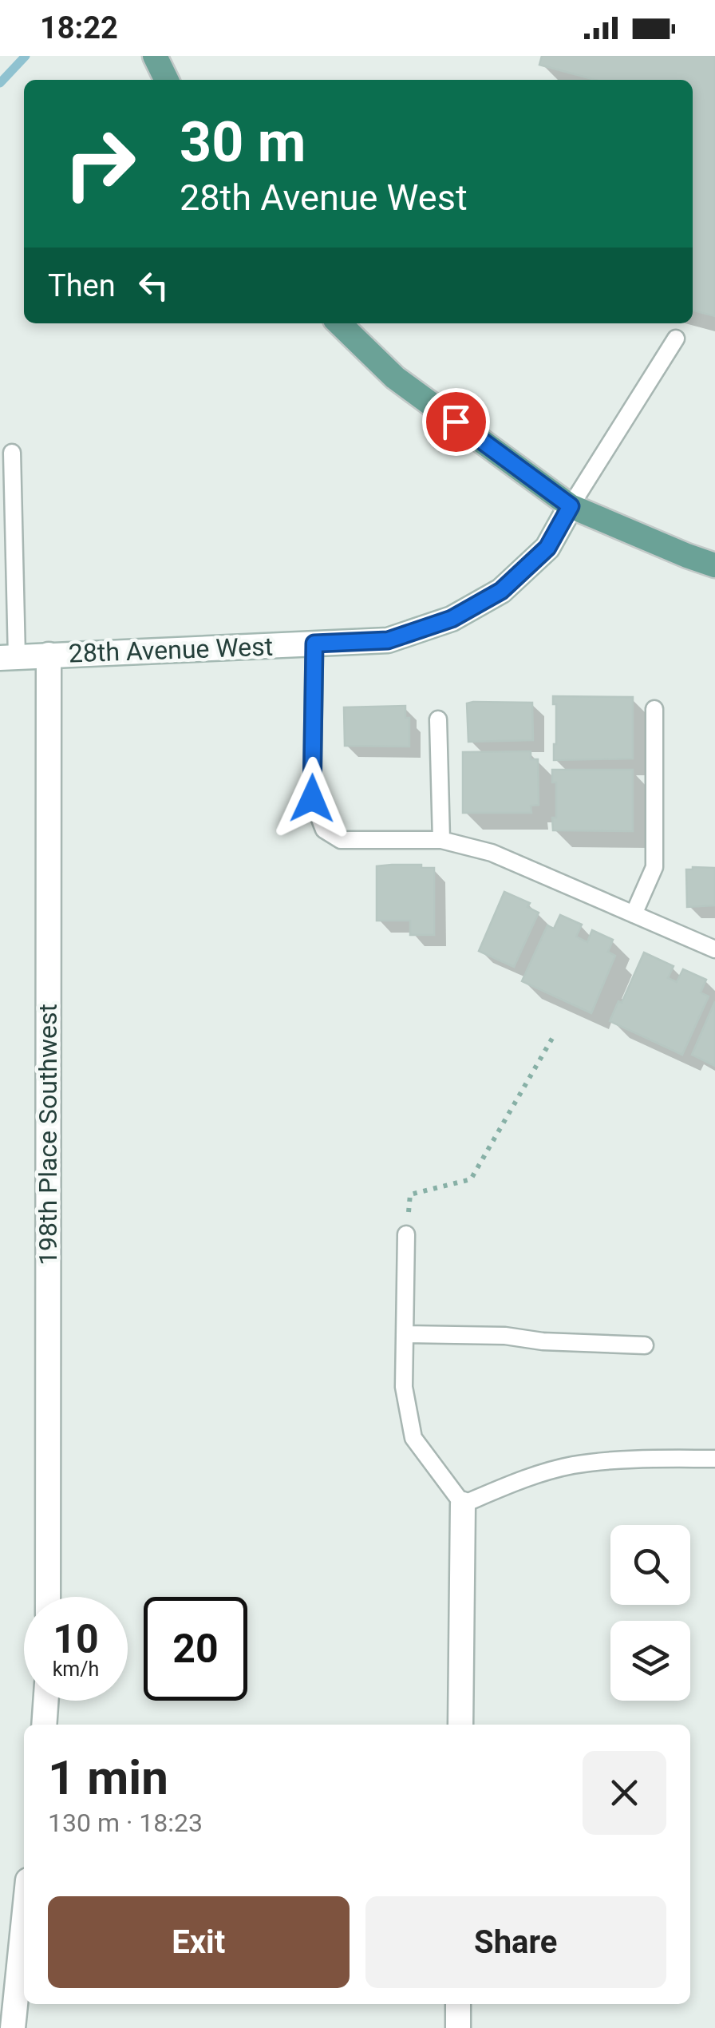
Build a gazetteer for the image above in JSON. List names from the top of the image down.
{
  "streets": {
    "street": ["28th Avenue West", "198th Place Southwest"]
  },
  "crossings": [
    ["28th Avenue West", "198th Place Southwest"]
  ],
  "page": {
    "status": "18:22",
    "turn": ["30 m", "28th Avenue West"],
    "then": "Then",
    "speed": "10 km/h",
    "limit": "20",
    "heading": ["1 min", "130 m · 18:23"],
    "buttons": ["Exit", "Share"]
  }
}
